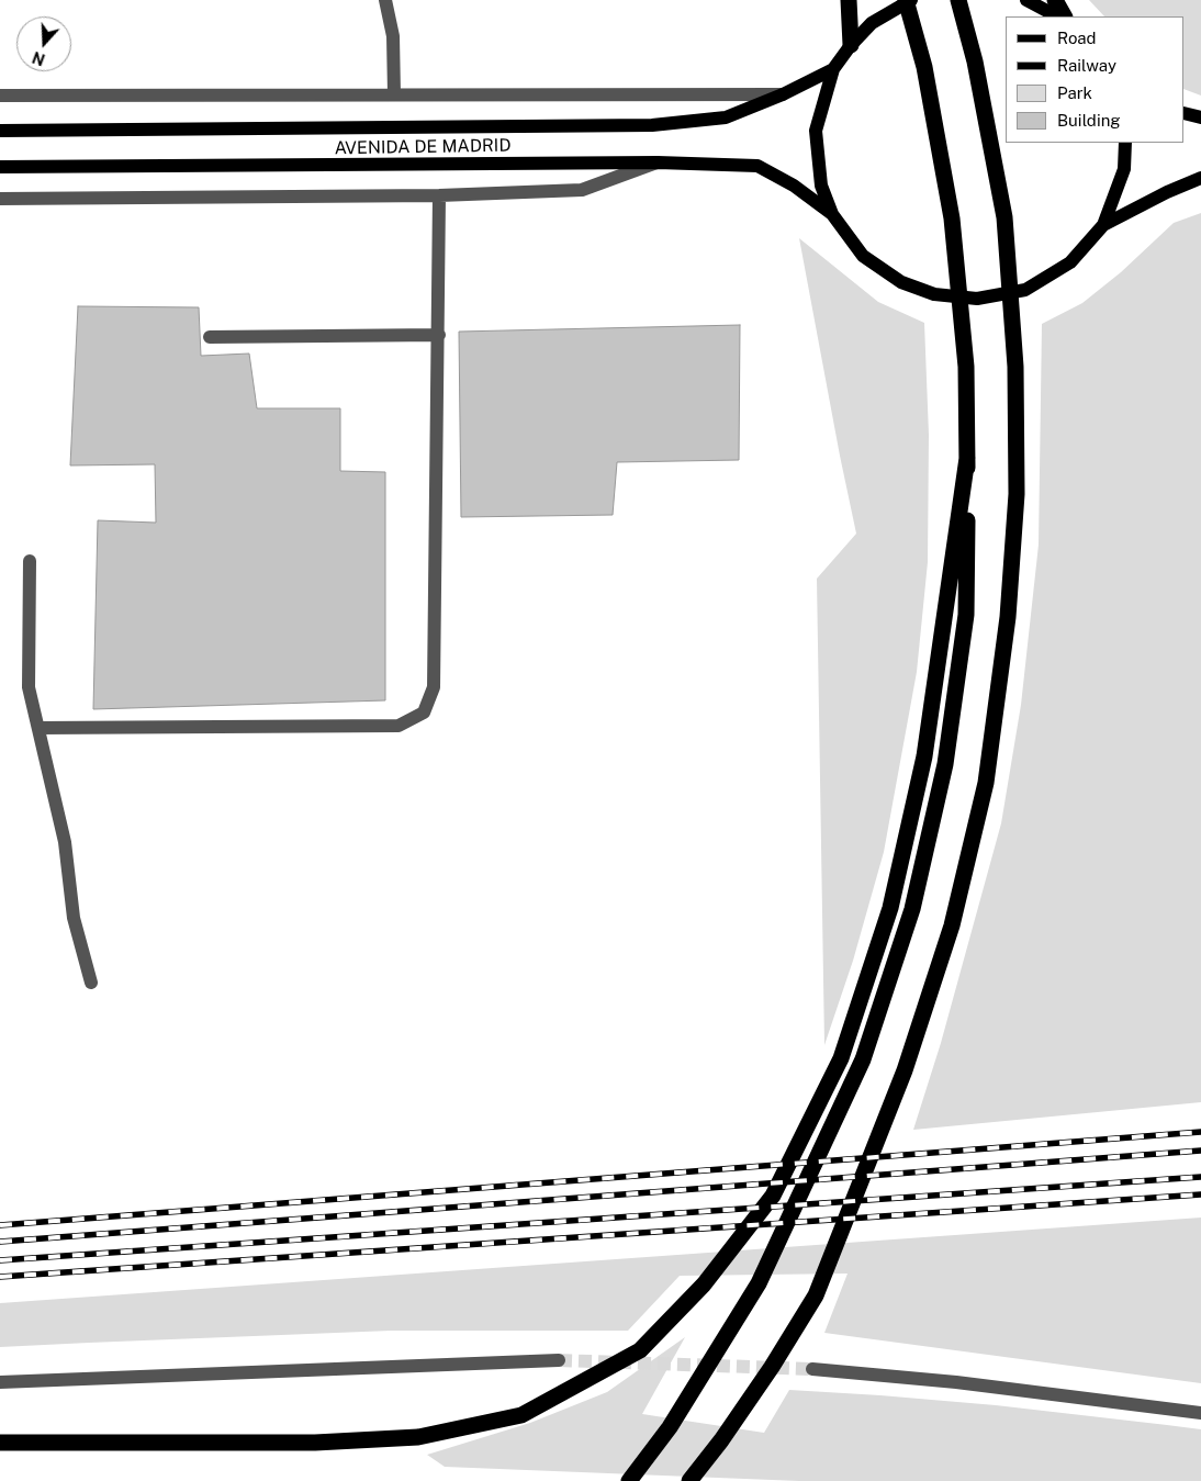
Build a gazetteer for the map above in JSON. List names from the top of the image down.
{
  "streets": {
    "main road": ["AVENIDA DE MADRID"]
  },
  "legend": [
    "Road",
    "Railway",
    "Park",
    "Building"
  ],
  "north": "bottom"
}
